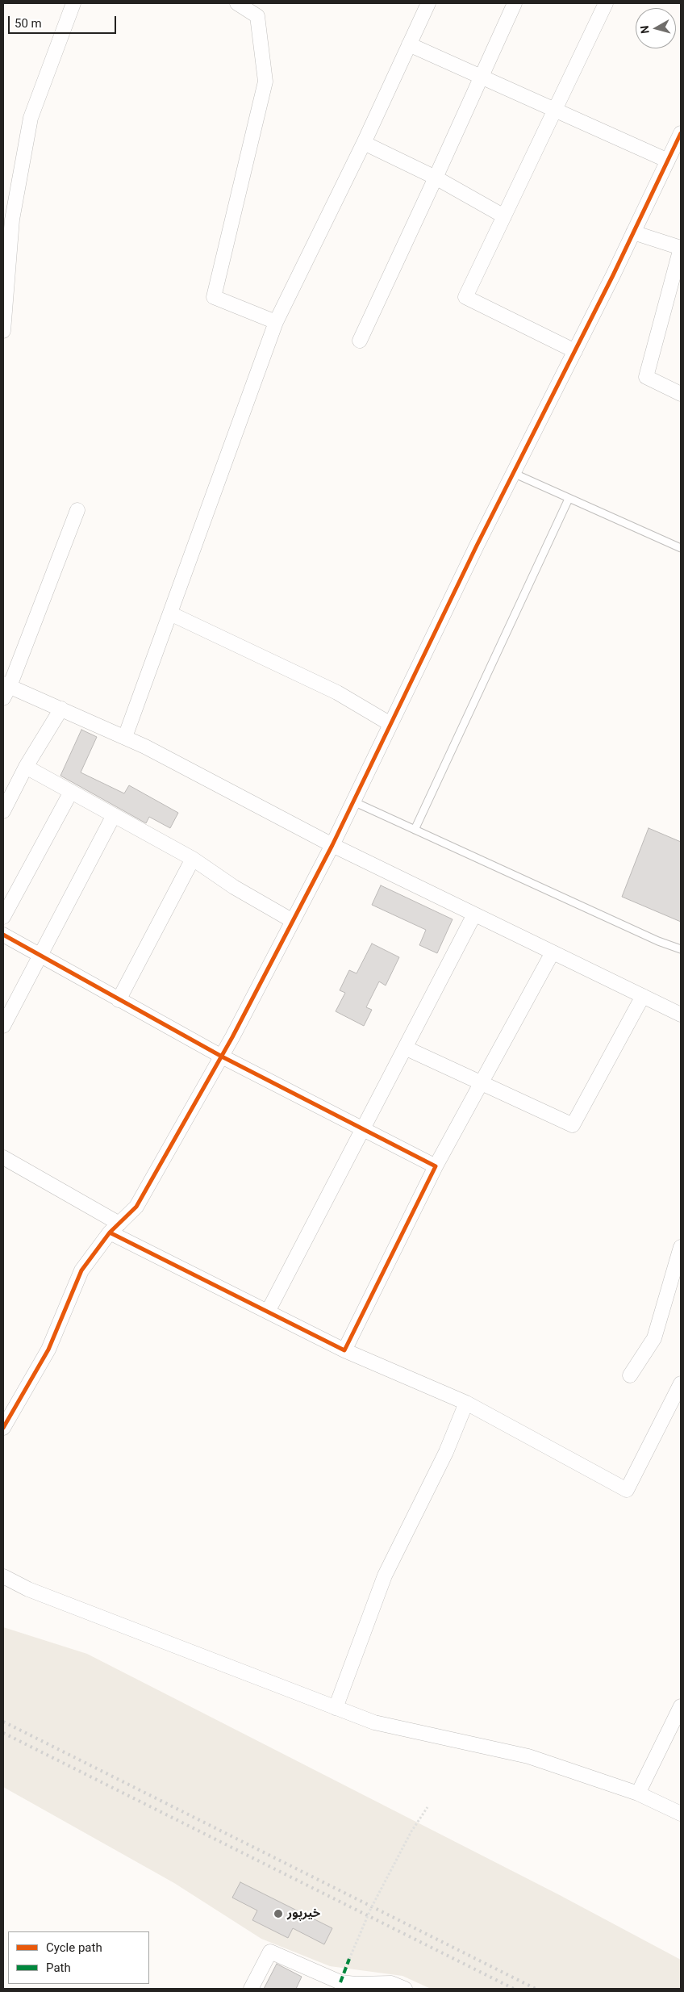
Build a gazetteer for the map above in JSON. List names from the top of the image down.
{
  "places": ["خیرپور"],
  "legend": ["Cycle path", "Path"],
  "scale_bar": "50 m",
  "north": "left"
}
